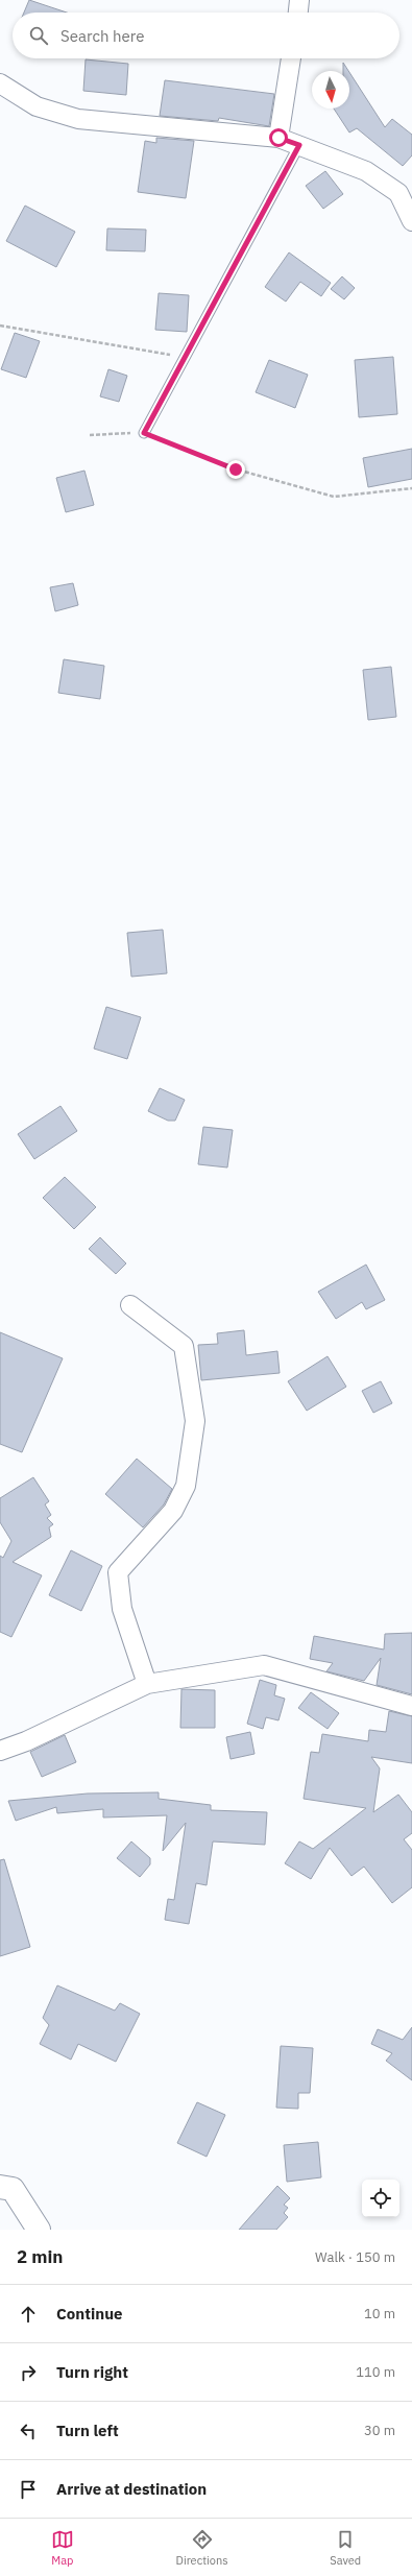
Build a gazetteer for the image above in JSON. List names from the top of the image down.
{
  "north": "bottom",
  "page": {
    "search": "Search here",
    "heading": ["2 min", "Walk · 150 m"],
    "list": [
      ["Continue", "10 m"],
      ["Turn right", "110 m"],
      ["Turn left", "30 m"],
      "Arrive at destination"
    ],
    "nav": ["Map", "Directions", "Saved"]
  }
}
